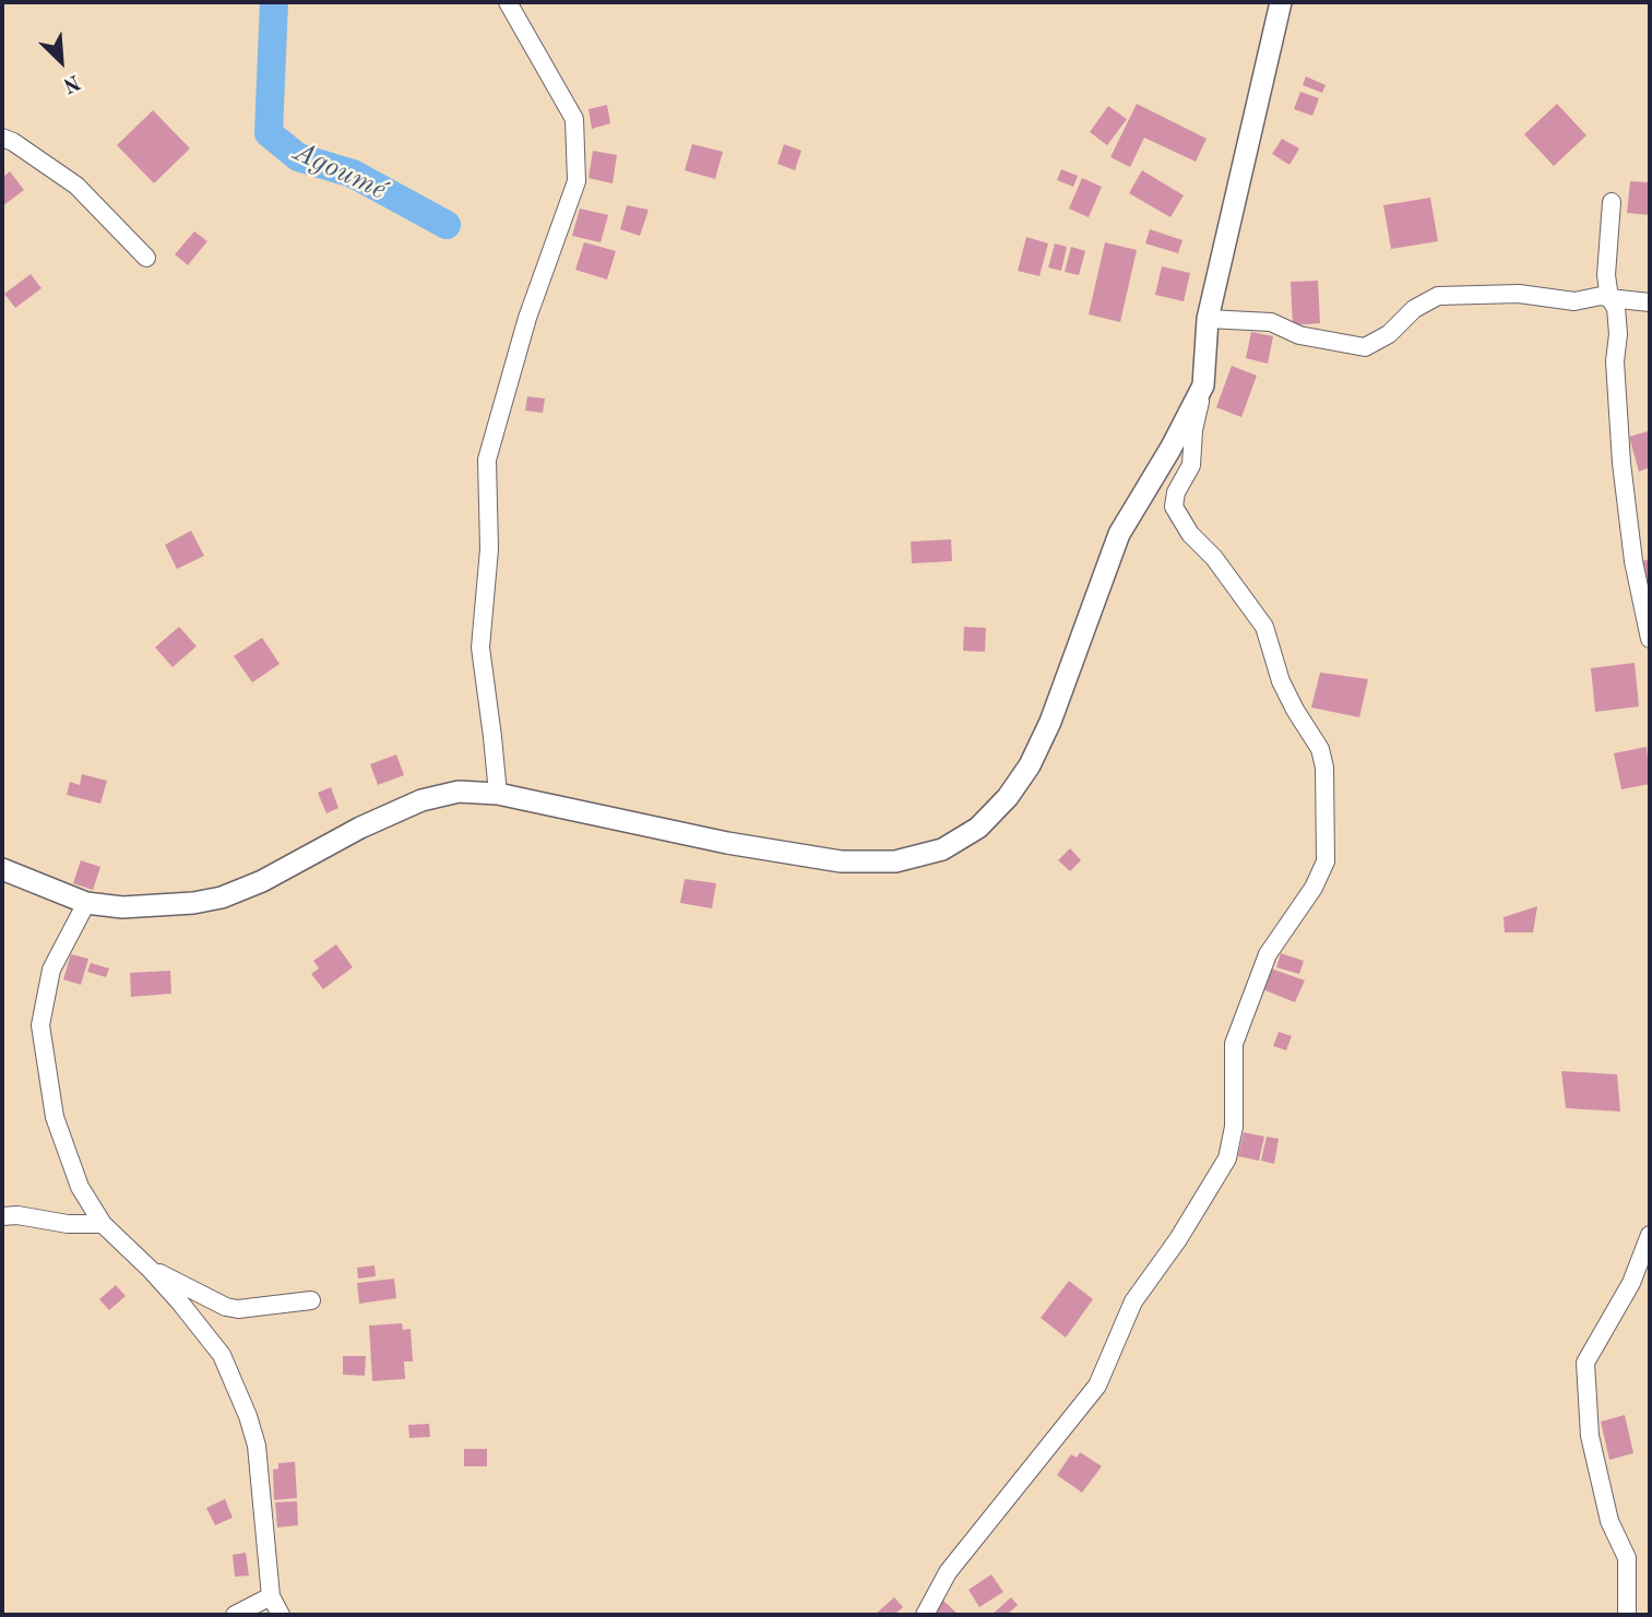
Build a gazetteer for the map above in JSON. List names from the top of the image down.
{
  "water": ["Agoumé"],
  "north": "bottom right"
}
